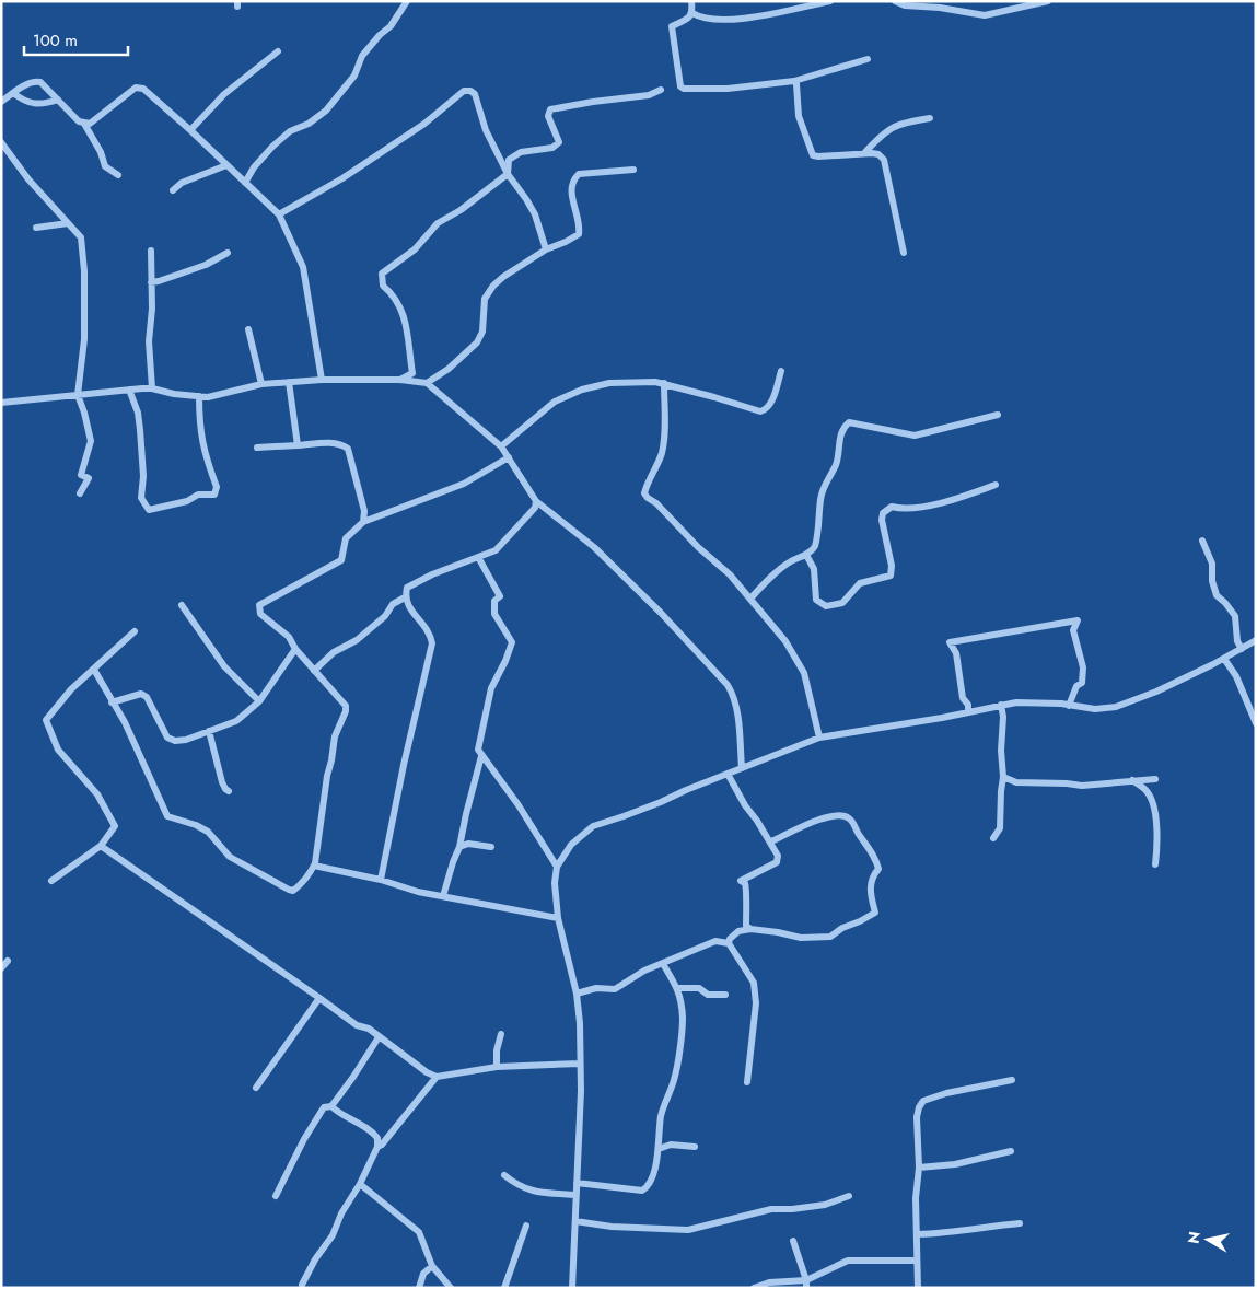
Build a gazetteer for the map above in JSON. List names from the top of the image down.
{
  "scale_bar": "100 m",
  "north": "left"
}
